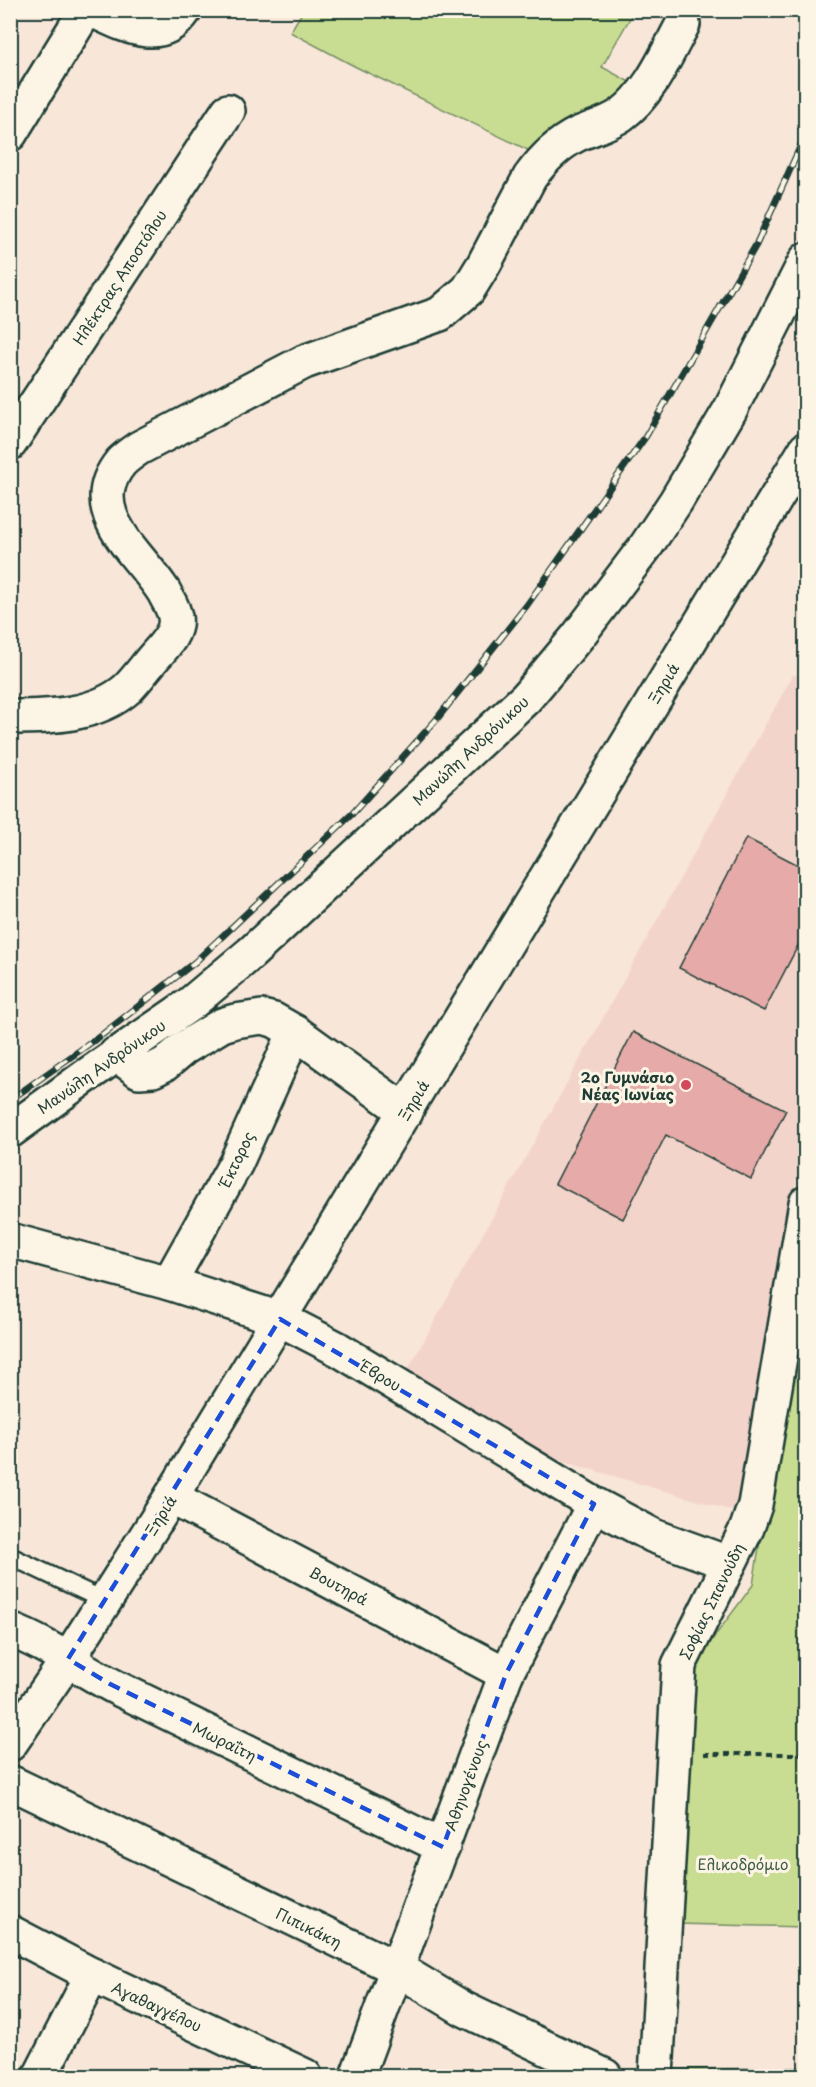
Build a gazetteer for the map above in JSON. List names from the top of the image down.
{
  "streets": {
    "street": [
      "Ηλέκτρας Αποστόλου",
      "Ξηριά",
      "Μανώλη Ανδρόνικου",
      "Έκτορος",
      "Έβρου",
      "Βουτηρά",
      "Σοφίας Σπανούδη",
      "Μωραΐτη",
      "Αθηνογένους",
      "Πιπικάκη",
      "Αγαθαγγέλου"
    ]
  },
  "crossings": [
    ["Ξηριά", "Έβρου"],
    ["Ξηριά", "Βουτηρά"],
    ["Ξηριά", "Μωραΐτη"],
    ["Έκτορος", "Έβρου"],
    ["Έβρου", "Σοφίας Σπανούδη"],
    ["Έβρου", "Αθηνογένους"],
    ["Βουτηρά", "Αθηνογένους"],
    ["Μωραΐτη", "Αθηνογένους"],
    ["Αθηνογένους", "Πιπικάκη"]
  ],
  "parks": ["Ελικοδρόμιο"],
  "places": ["2ο Γυμνάσιο Νέας Ιωνίας"]
}
